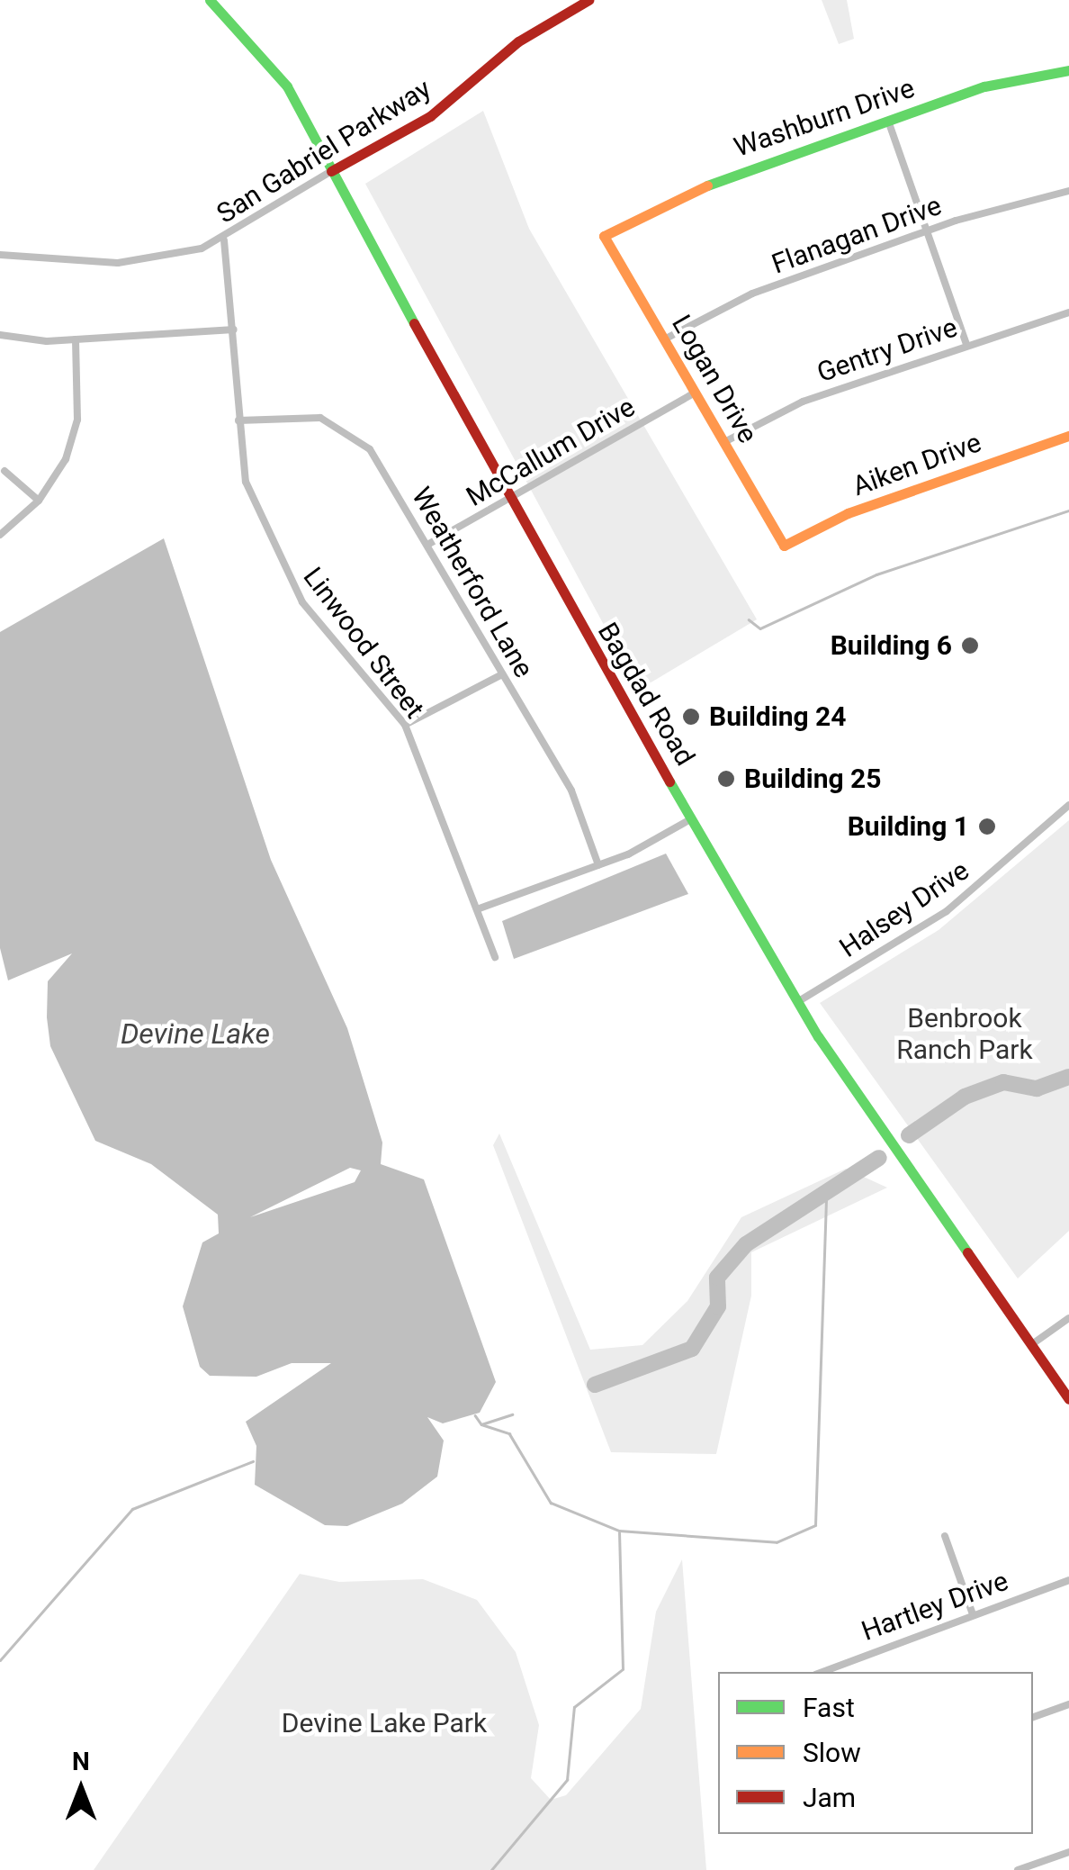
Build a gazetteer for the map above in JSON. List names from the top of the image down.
{
  "streets": {
    "street": [
      "Washburn Drive",
      "San Gabriel Parkway",
      "Flanagan Drive",
      "Gentry Drive",
      "Logan Drive",
      "McCallum Drive",
      "Aiken Drive",
      "Weatherford Lane",
      "Linwood Street",
      "Bagdad Road",
      "Halsey Drive",
      "Hartley Drive"
    ]
  },
  "crossings": [
    ["Washburn Drive", "Logan Drive"],
    ["San Gabriel Parkway", "Linwood Street"],
    ["San Gabriel Parkway", "Bagdad Road"],
    ["Flanagan Drive", "Logan Drive"],
    ["Gentry Drive", "Logan Drive"],
    ["Logan Drive", "McCallum Drive"],
    ["Logan Drive", "Aiken Drive"],
    ["McCallum Drive", "Weatherford Lane"],
    ["McCallum Drive", "Bagdad Road"],
    ["Weatherford Lane", "Linwood Street"],
    ["Bagdad Road", "Halsey Drive"]
  ],
  "water": ["Devine Lake"],
  "parks": ["Benbrook Ranch Park", "Devine Lake Park"],
  "places": [
    "Building 6",
    "Building 24",
    "Building 25",
    "Building 1"
  ],
  "legend": ["Fast", "Slow", "Jam"],
  "north": "top"
}
